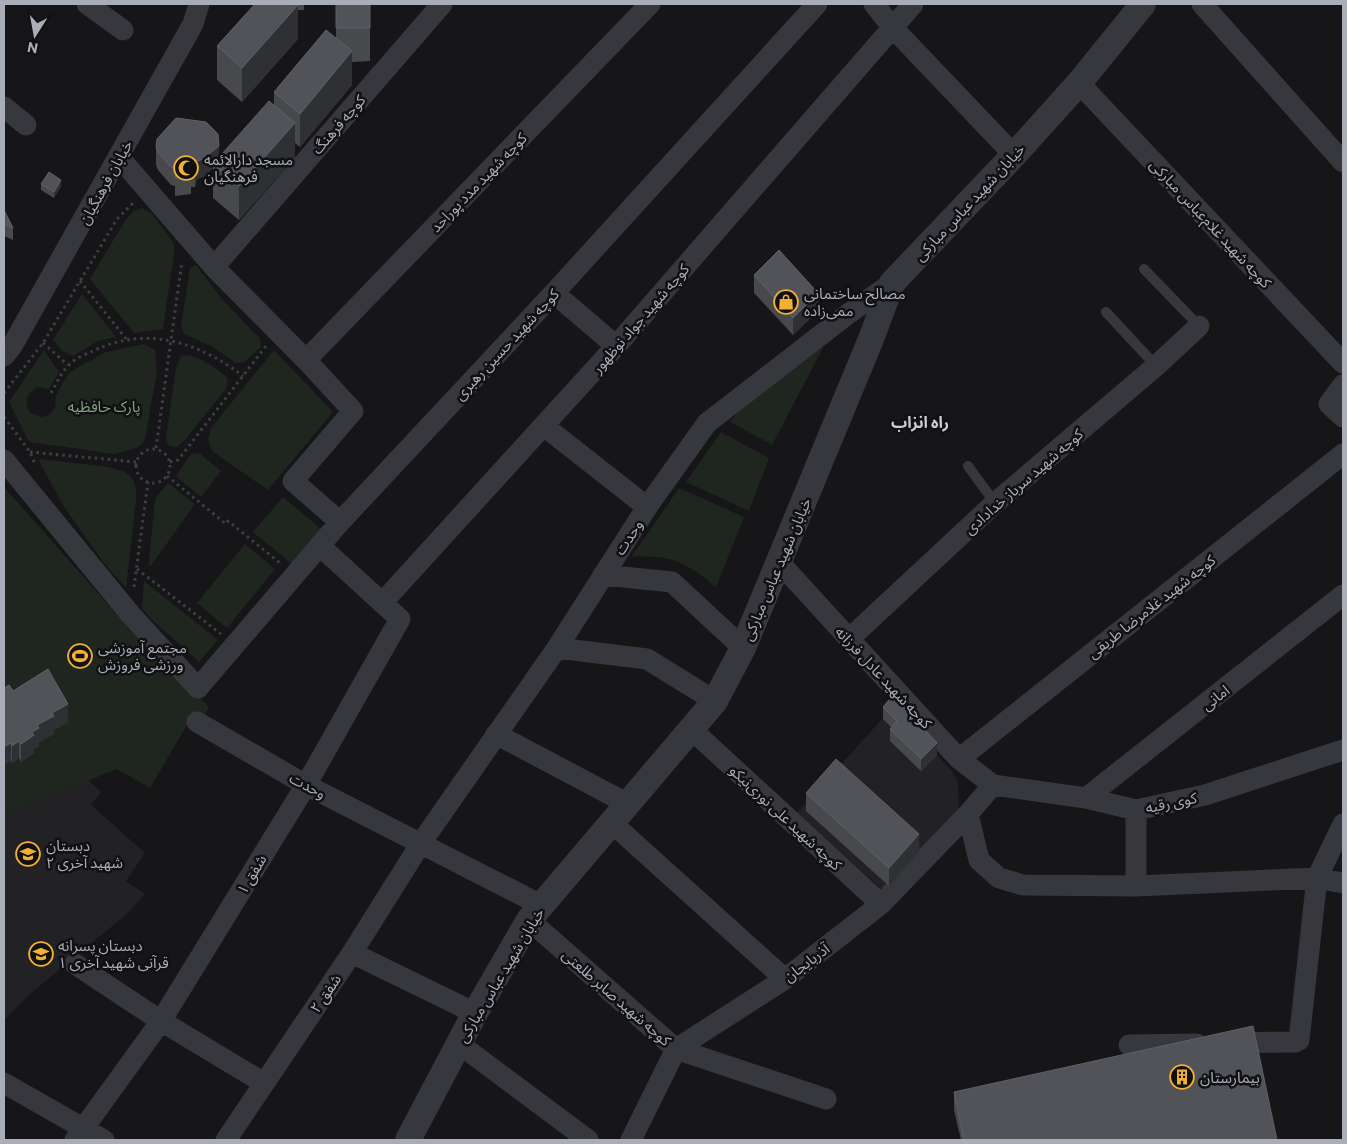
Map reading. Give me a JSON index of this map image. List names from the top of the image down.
{
  "streets": {
    "street": [
      "کوچه فرهنگ",
      "خیابان فرهنگیان",
      "کوچه شهید مدد پوراحد",
      "خیابان شهید عباس مبارکی",
      "کوچه شهید غلام‌عباس مبارکی",
      "کوچه شهید جواد نوظهور",
      "کوچه شهید حسین رهبری",
      "کوچه شهید سرباز خدادادی",
      "وحدت",
      "کوچه شهید غلامرضا طریقی",
      "کوچه شهید عادل فرزانه",
      "امانی",
      "کوی رقیه",
      "کوچه شهید علی نوری‌نیکو",
      "شفق ۱",
      "آذربایجان",
      "شفق ۲",
      "کوچه شهید صابر طلعتی"
    ]
  },
  "crossings": [
    ["خیابان شهید عباس مبارکی", "کوچه شهید غلام‌عباس مبارکی"],
    ["خیابان شهید عباس مبارکی", "وحدت"],
    ["خیابان شهید عباس مبارکی", "کوچه شهید عادل فرزانه"],
    ["خیابان شهید عباس مبارکی", "کوچه شهید علی نوری‌نیکو"],
    ["خیابان شهید عباس مبارکی", "کوچه شهید صابر طلعتی"],
    ["کوچه شهید جواد نوظهور", "شفق ۱"],
    ["کوچه شهید سرباز خدادادی", "کوچه شهید عادل فرزانه"],
    ["وحدت", "شفق ۱"],
    ["وحدت", "شفق ۲"],
    ["وحدت", "کوچه شهید صابر طلعتی"],
    ["کوچه شهید غلامرضا طریقی", "کوچه شهید عادل فرزانه"],
    ["کوچه شهید عادل فرزانه", "کوی رقیه"],
    ["کوچه شهید عادل فرزانه", "آذربایجان"],
    ["امانی", "کوی رقیه"],
    ["کوی رقیه", "آذربایجان"],
    ["کوچه شهید علی نوری‌نیکو", "آذربایجان"],
    ["آذربایجان", "کوچه شهید صابر طلعتی"]
  ],
  "districts": ["راه انزاب"],
  "parks": ["پارک حافظیه"],
  "places": {
    "mosque": ["مسجد دارالائمه فرهنگیان"],
    "shop": ["مصالح ساختمانی ممی‌زاده"],
    "sports": ["مجتمع آموزشی ورزشی فروزش"],
    "school or university": ["دبستان شهید آخری ۲", "دبستان پسرانه قرآنی شهید آخری ۱"],
    "building": ["بیمارستان"]
  },
  "north": "bottom"
}
